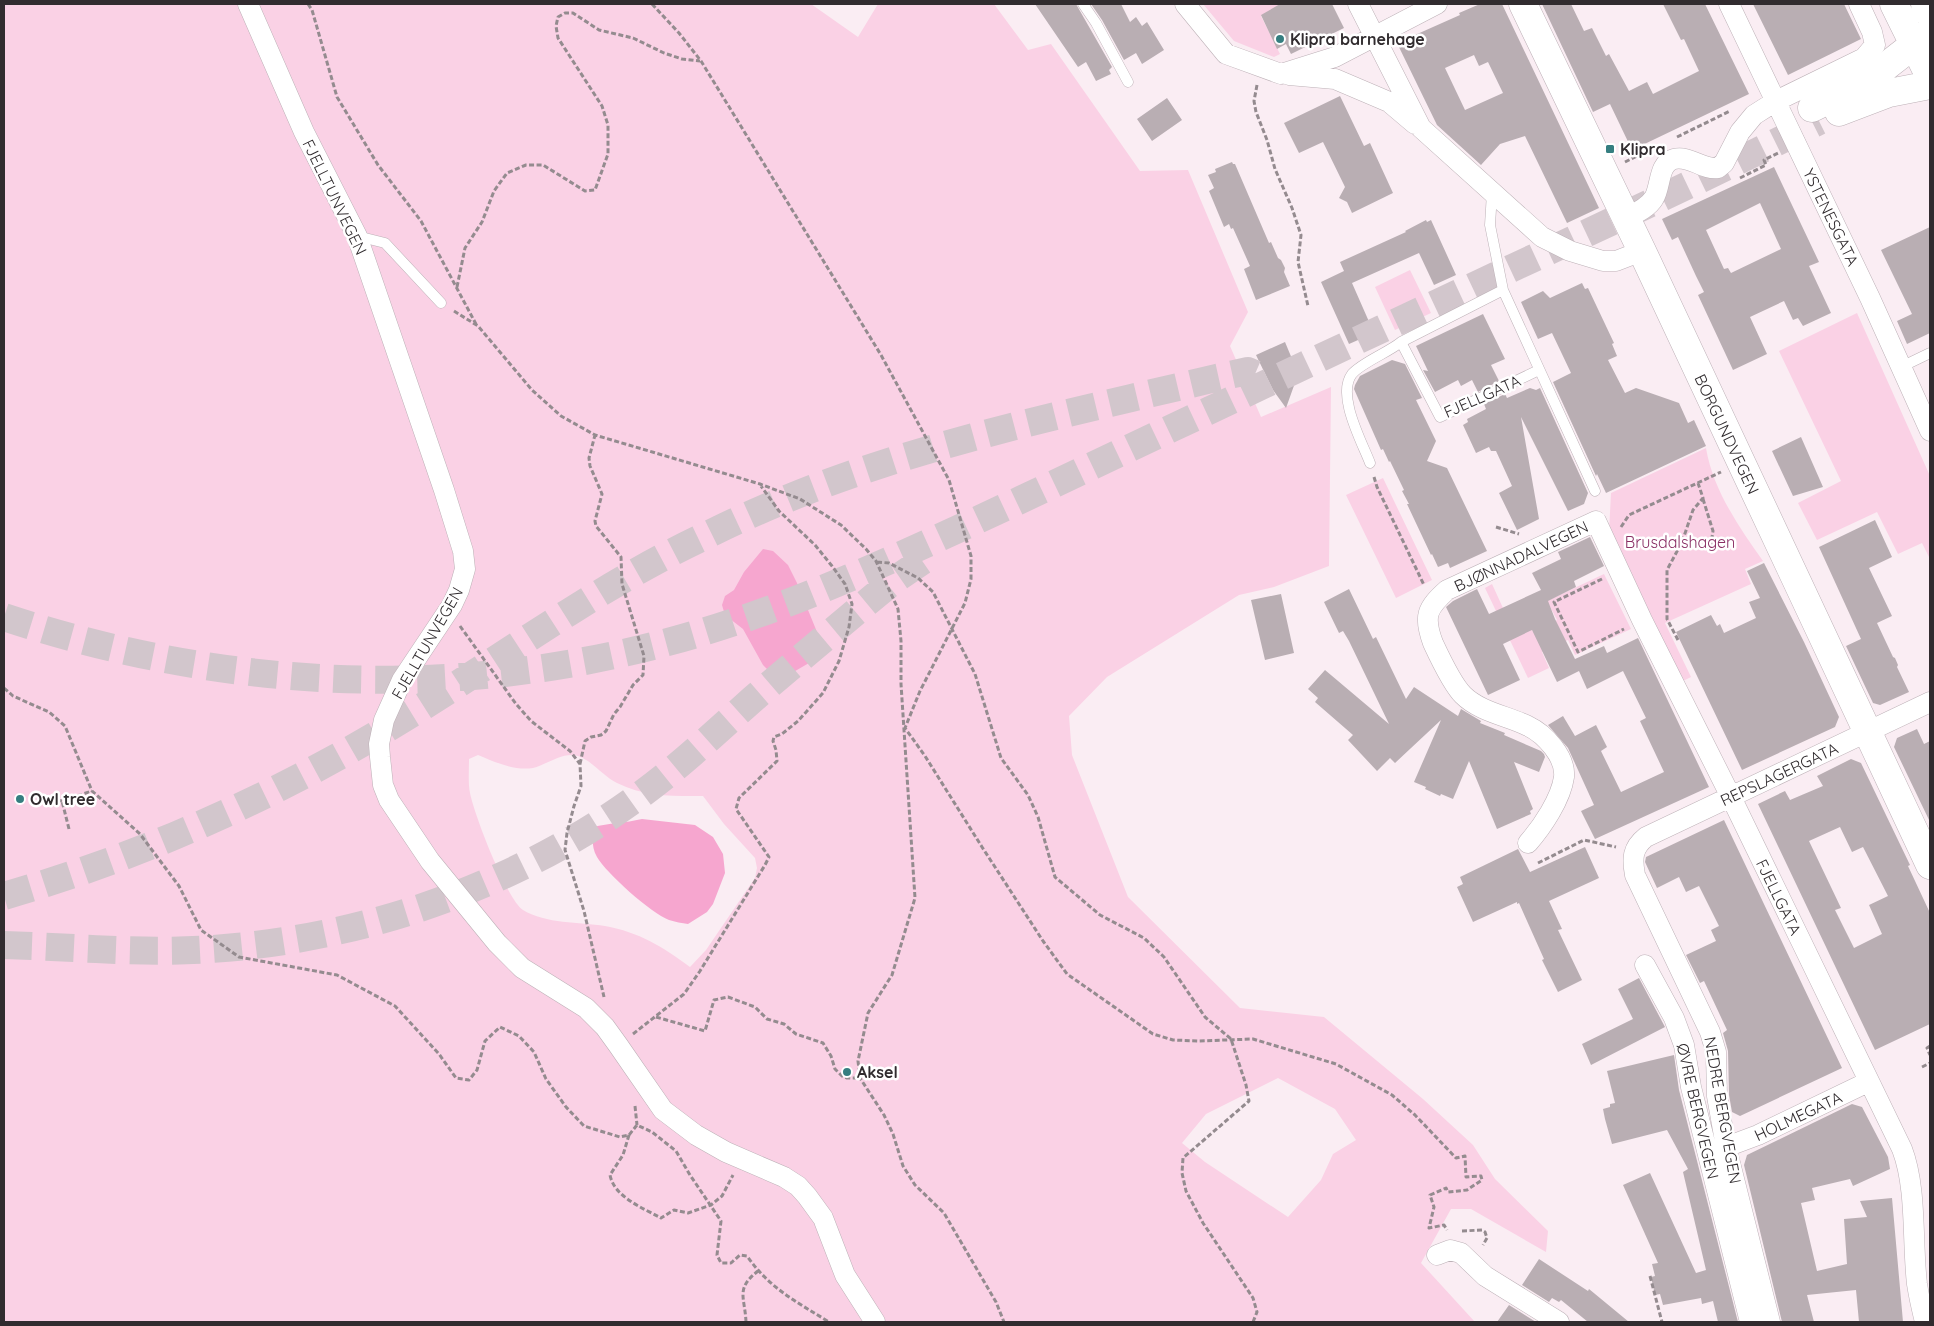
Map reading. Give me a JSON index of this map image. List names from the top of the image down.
{
  "streets": {
    "main road": ["BORGUNDVEGEN"],
    "street": [
      "FJELLTUNVEGEN",
      "YSTENESGATA",
      "FJELLGATA",
      "BJØNNADALVEGEN",
      "REPSLAGERGATA",
      "NEDRE BERGVEGEN",
      "ØVRE BERGVEGEN",
      "HOLMEGATA"
    ]
  },
  "crossings": [
    ["FJELLGATA", "BJØNNADALVEGEN"],
    ["FJELLGATA", "REPSLAGERGATA"],
    ["FJELLGATA", "HOLMEGATA"],
    ["BORGUNDVEGEN", "REPSLAGERGATA"],
    ["REPSLAGERGATA", "NEDRE BERGVEGEN"],
    ["NEDRE BERGVEGEN", "HOLMEGATA"]
  ],
  "parks": ["Brusdalshagen"],
  "places": {
    "other": ["Klipra barnehage", "Owl tree", "Aksel"],
    "transit": ["Klipra"]
  }
}
